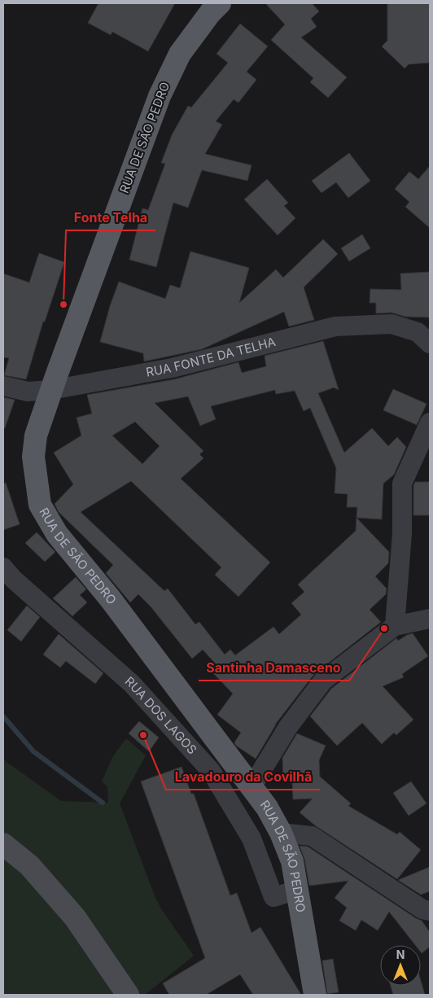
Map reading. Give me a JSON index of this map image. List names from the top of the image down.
{
  "streets": {
    "main road": ["RUA DE SÃO PEDRO"],
    "street": ["RUA FONTE DA TELHA", "RUA DOS LAGOS"]
  },
  "crossings": [
    ["RUA DE SÃO PEDRO", "RUA FONTE DA TELHA"],
    ["RUA DE SÃO PEDRO", "RUA DOS LAGOS"]
  ],
  "places": ["Fonte Telha", "Santinha Damasceno", "Lavadouro da Covilhã"],
  "north": "top"
}
